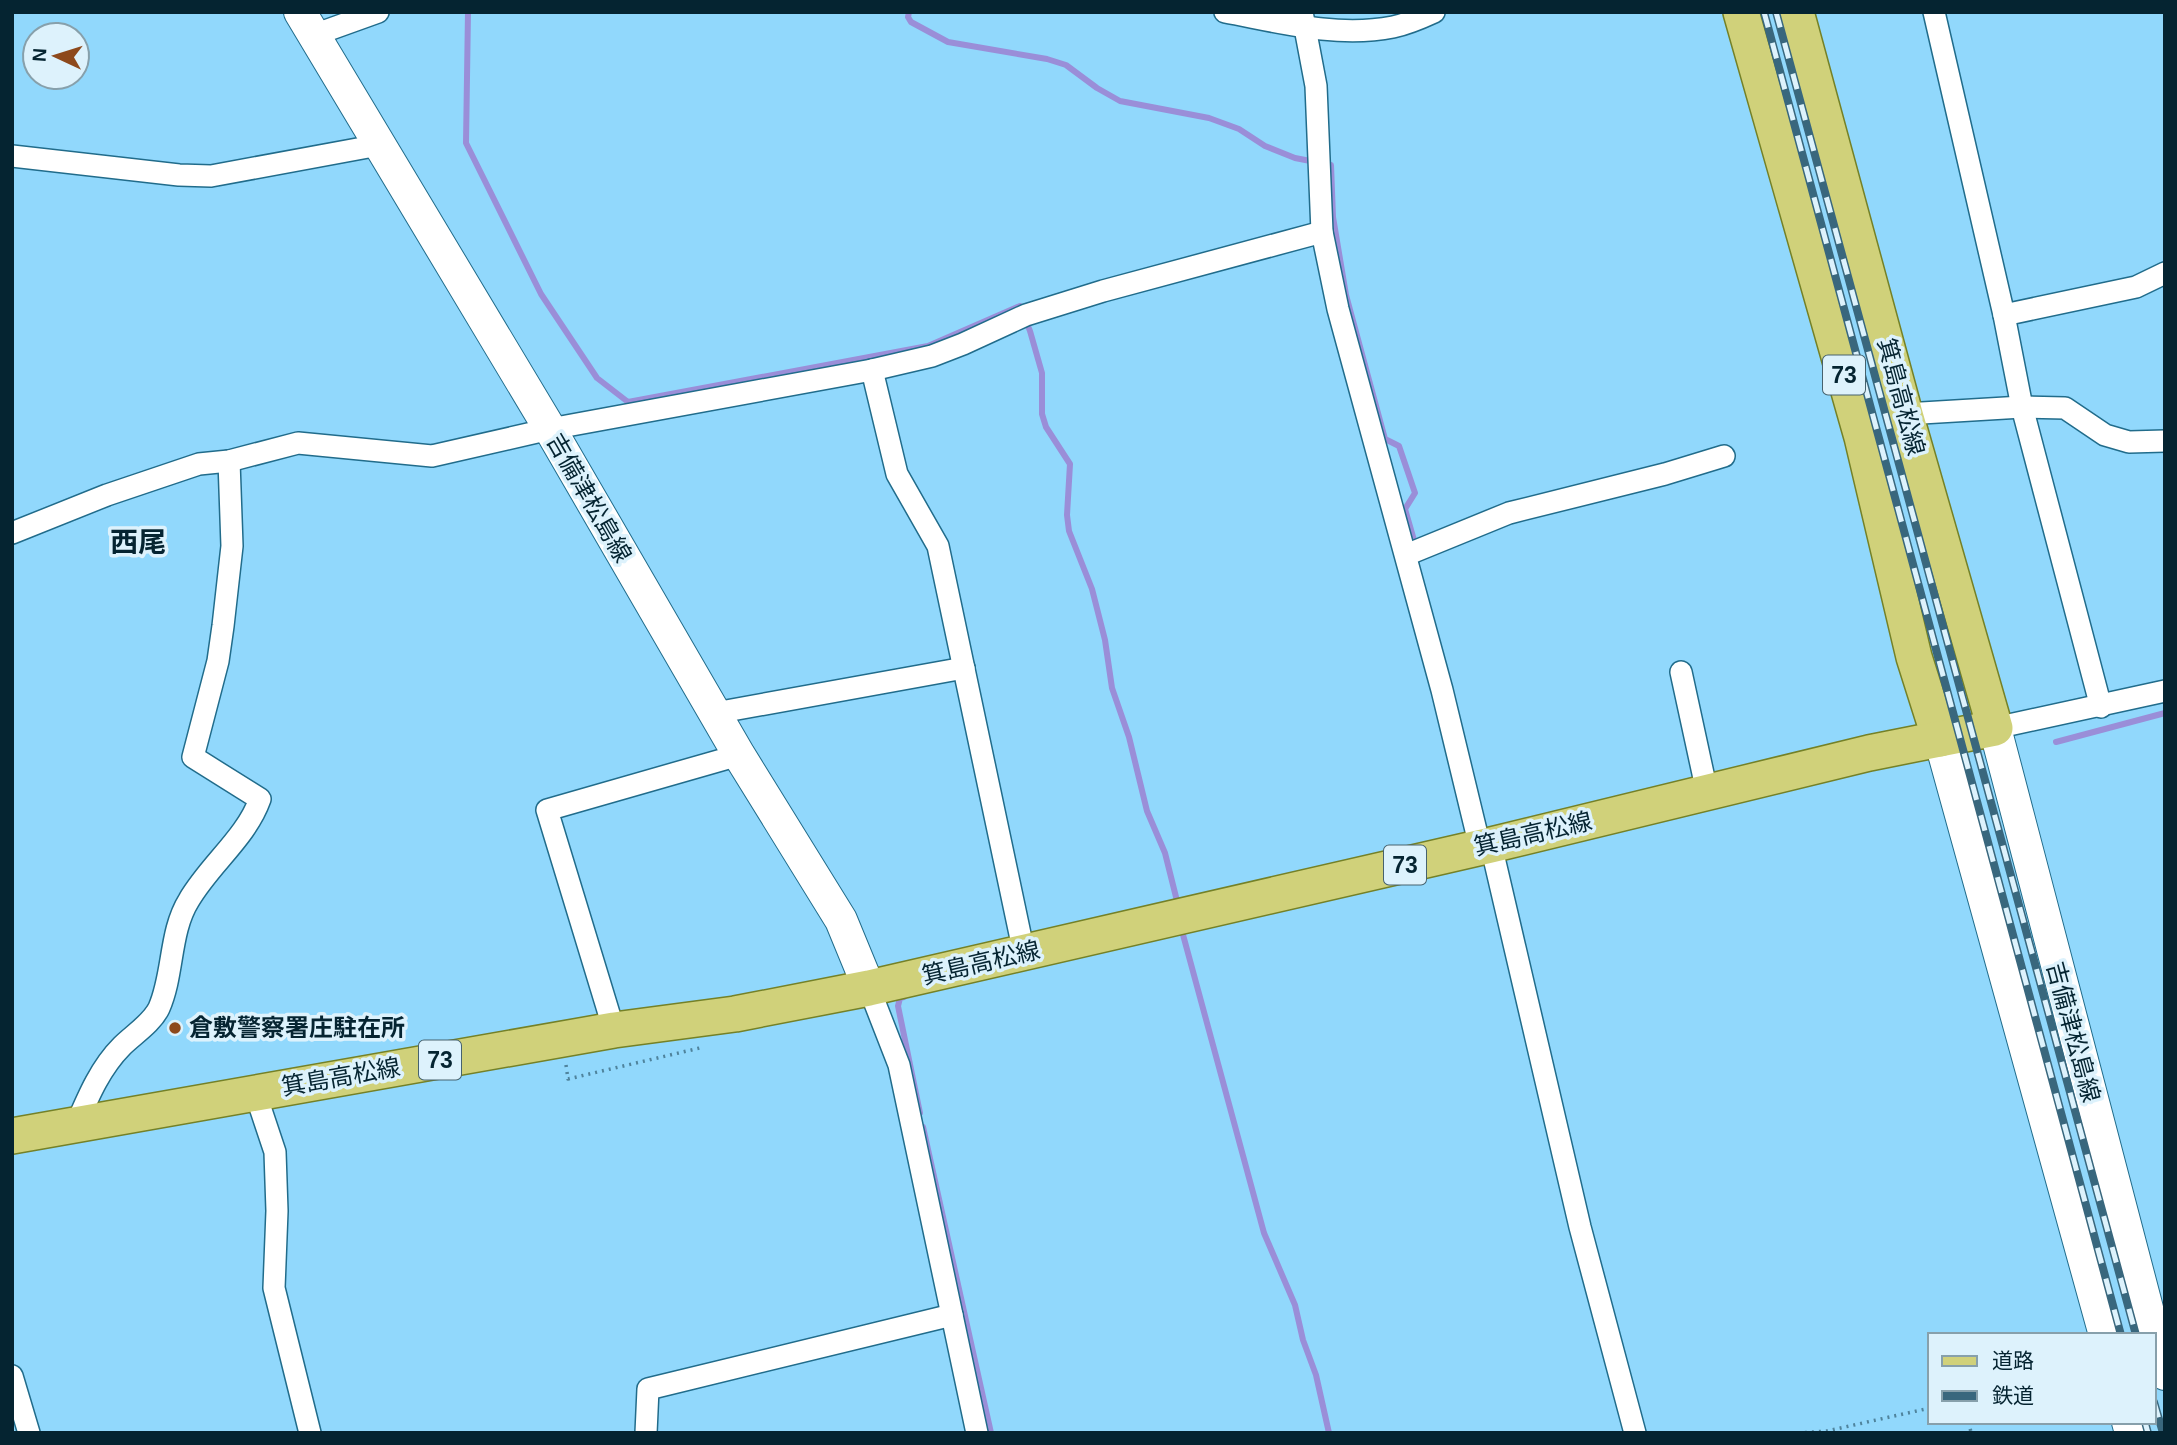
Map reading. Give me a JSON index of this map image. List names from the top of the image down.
{
  "streets": {
    "main road": ["73", "箕島高松線", "吉備津松島線"]
  },
  "crossings": [
    ["箕島高松線", "吉備津松島線"]
  ],
  "districts": ["西尾"],
  "places": ["倉敷警察署庄駐在所"],
  "legend": ["道路", "鉄道"],
  "north": "left"
}
